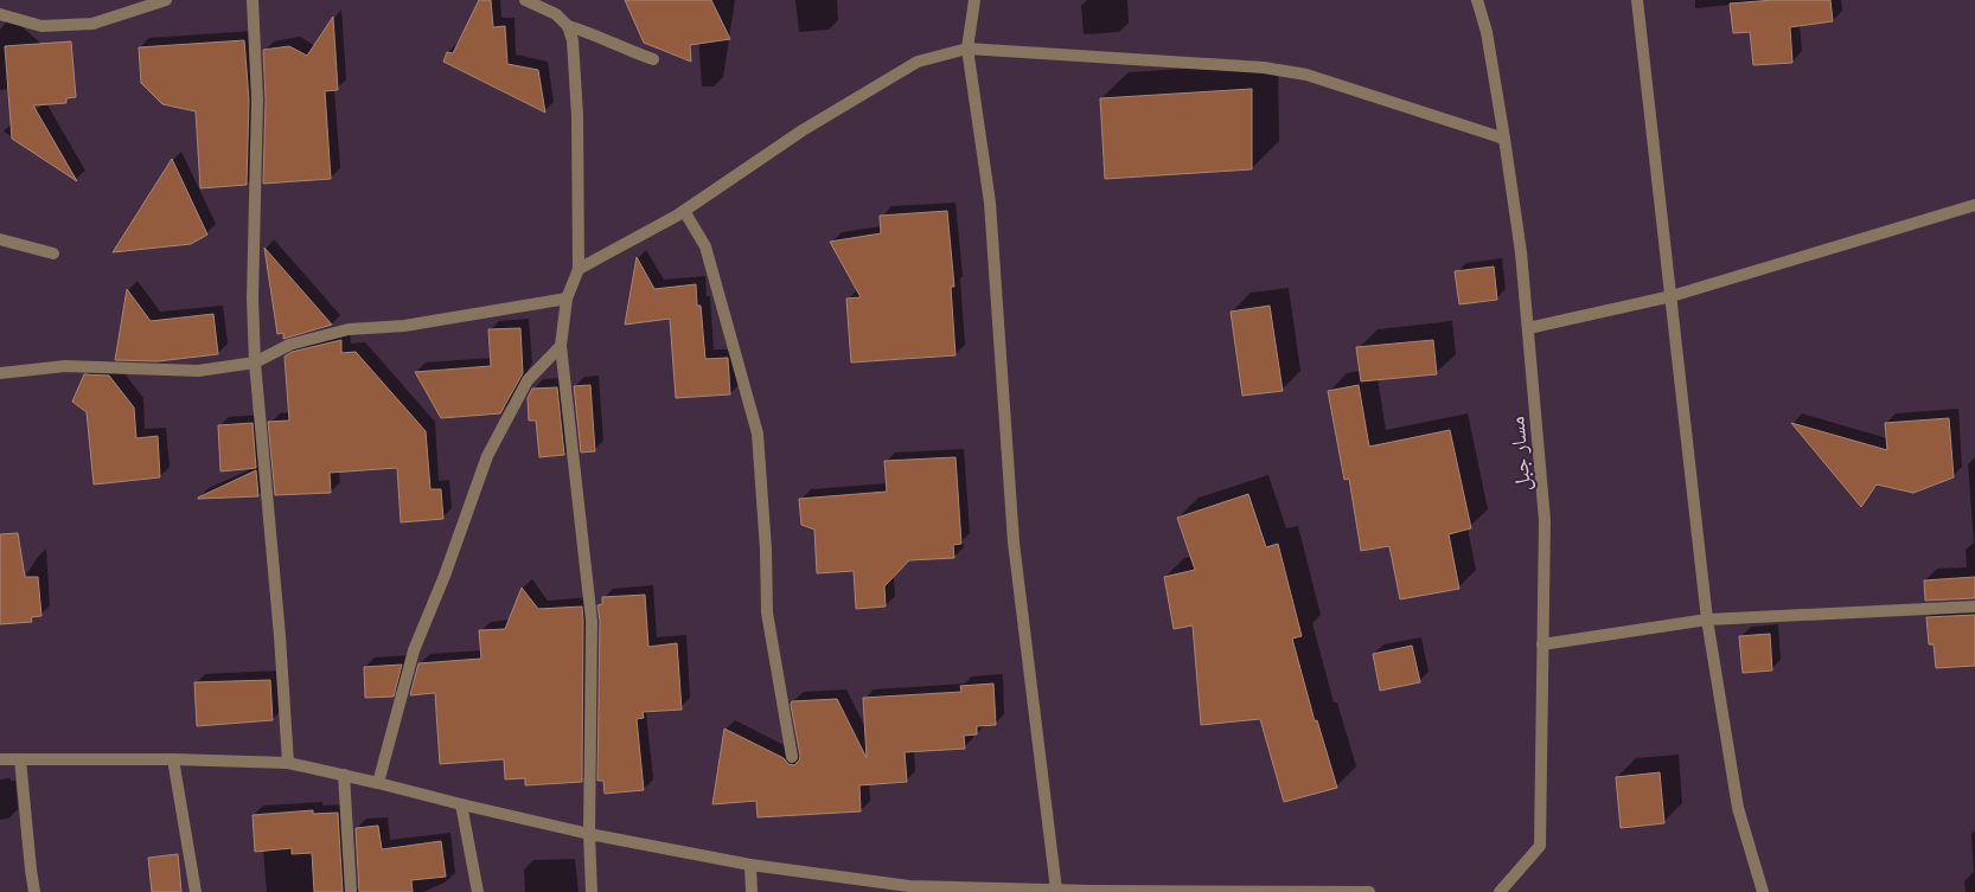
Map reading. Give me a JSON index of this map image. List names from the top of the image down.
{
  "streets": {
    "street": ["مسار جبل"]
  }
}
